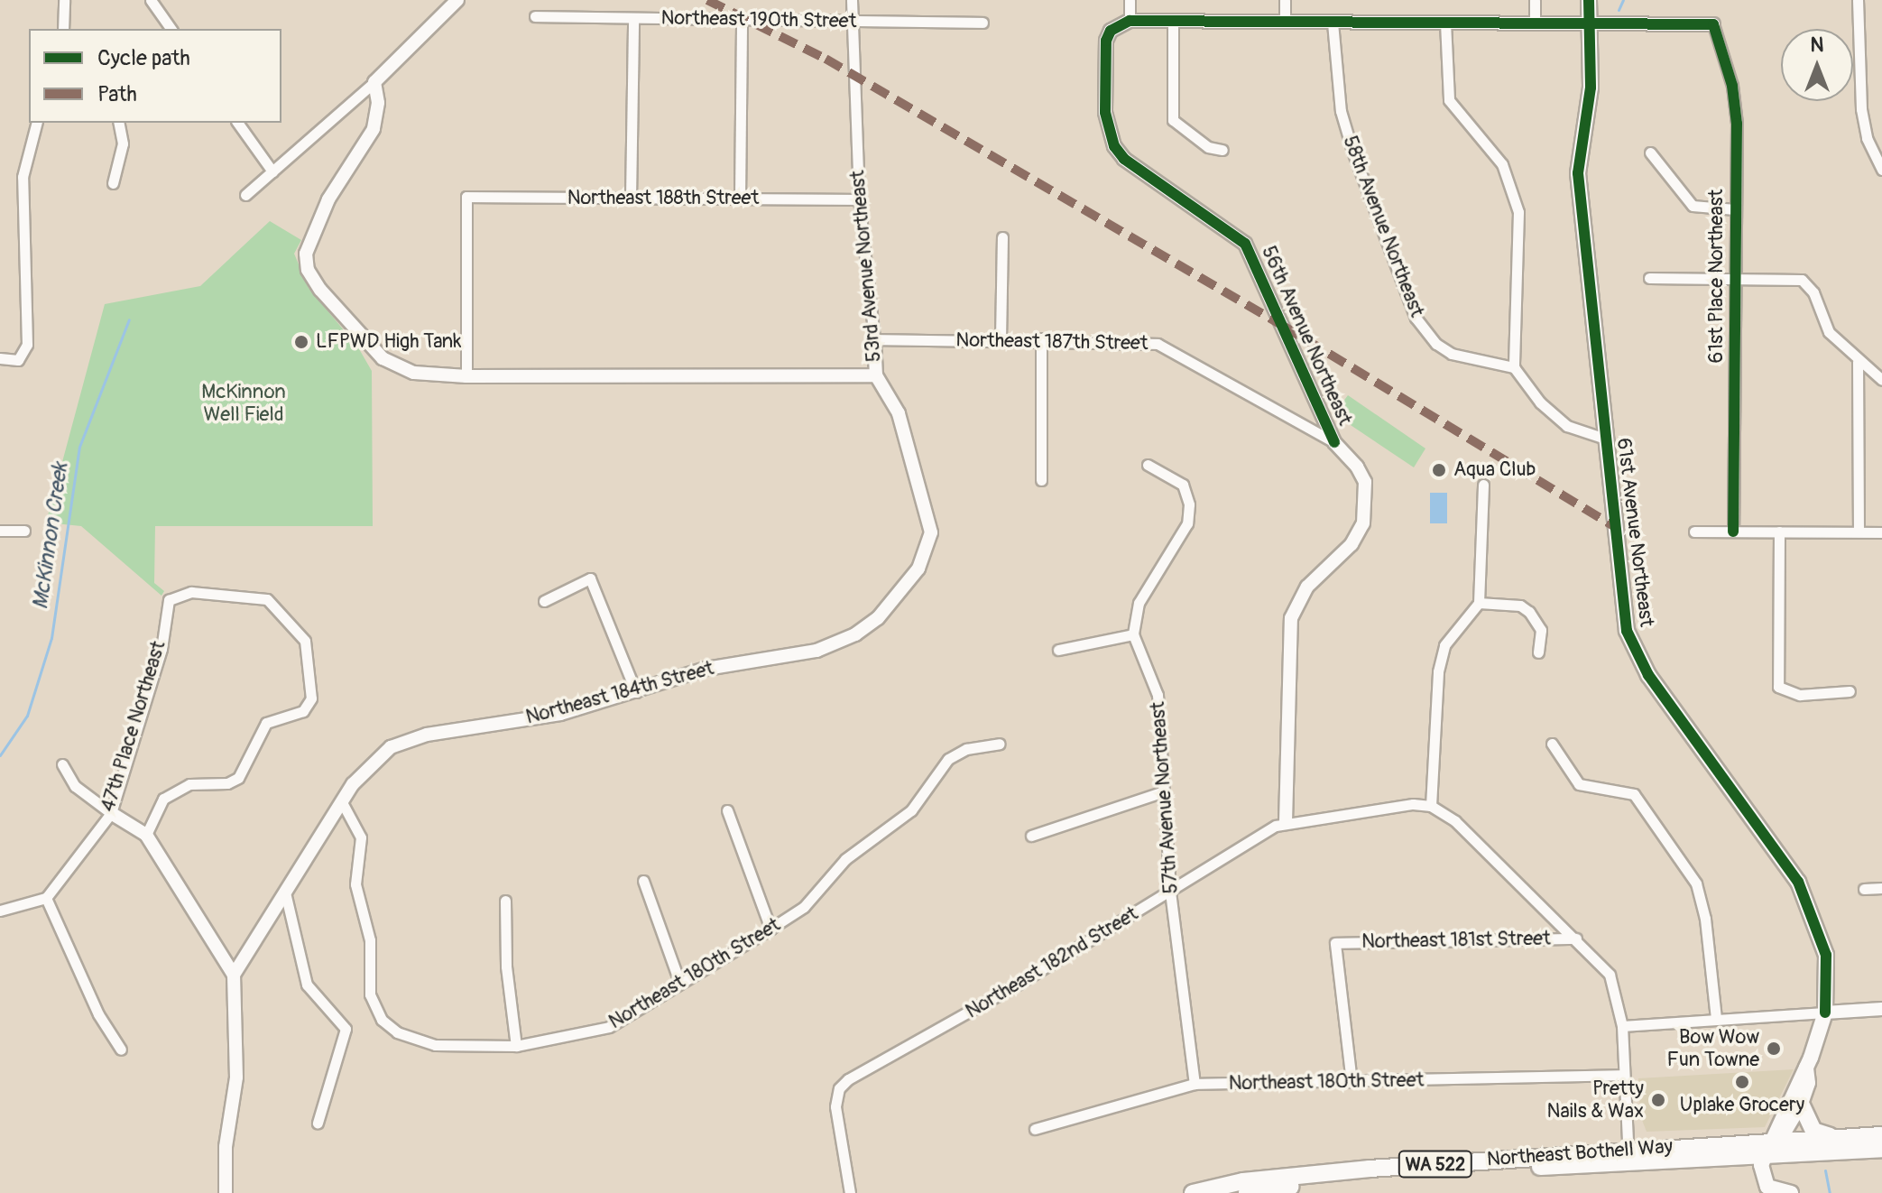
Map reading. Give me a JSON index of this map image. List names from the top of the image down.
{
  "streets": {
    "main road": ["61st Avenue Northeast", "Northeast Bothell Way", "WA 522"],
    "street": [
      "Northeast 190th Street",
      "Northeast 188th Street",
      "58th Avenue Northeast",
      "53rd Avenue Northeast",
      "61st Place Northeast",
      "56th Avenue Northeast",
      "Northeast 187th Street",
      "Northeast 184th Street",
      "47th Place Northeast",
      "57th Avenue Northeast",
      "Northeast 181st Street",
      "Northeast 182nd Street",
      "Northeast 180th Street"
    ]
  },
  "crossings": [
    ["Northeast 190th Street", "53rd Avenue Northeast"],
    ["Northeast 188th Street", "53rd Avenue Northeast"],
    ["53rd Avenue Northeast", "Northeast 187th Street"],
    ["53rd Avenue Northeast", "Northeast 184th Street"],
    ["56th Avenue Northeast", "Northeast 187th Street"],
    ["61st Avenue Northeast", "Northeast Bothell Way"],
    ["Northeast 184th Street", "Northeast 180th Street"],
    ["57th Avenue Northeast", "Northeast 182nd Street"],
    ["57th Avenue Northeast", "Northeast 180th Street"],
    ["Northeast 181st Street", "Northeast 180th Street"]
  ],
  "water": ["McKinnon Creek"],
  "parks": ["McKinnon Well Field"],
  "places": [
    "LFPWD High Tank",
    "Aqua Club",
    "Bow Wow Fun Towne",
    "Uplake Grocery",
    "Pretty Nails & Wax"
  ],
  "legend": ["Cycle path", "Path"],
  "north": "top"
}
